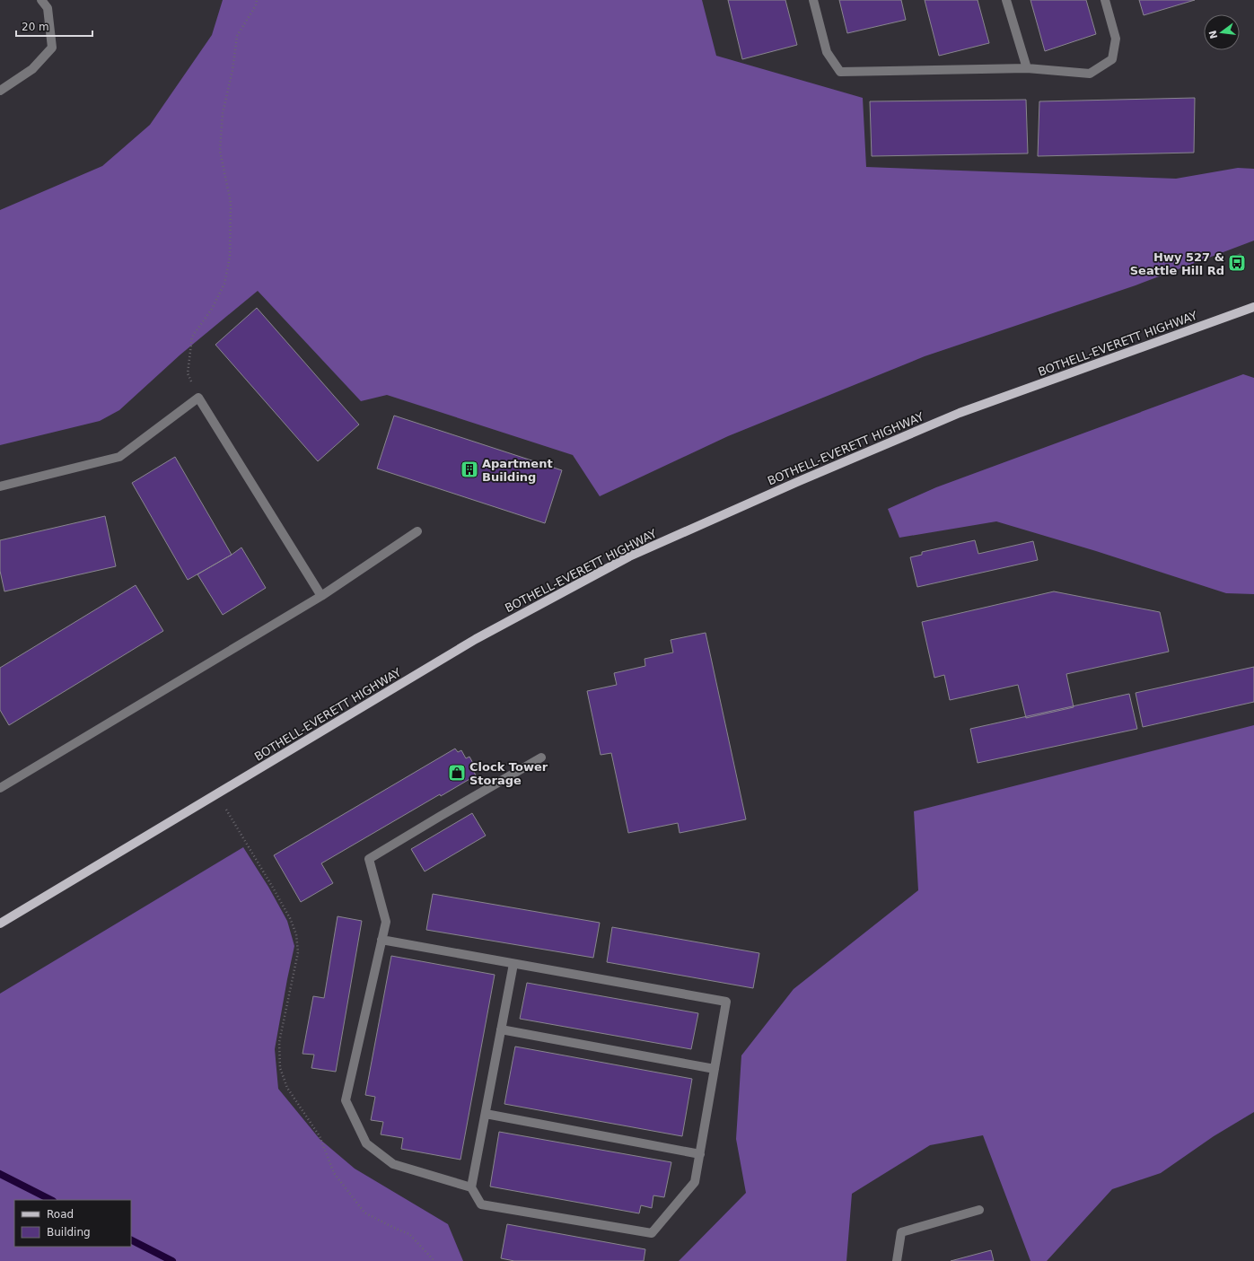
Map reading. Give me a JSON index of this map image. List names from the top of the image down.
{
  "streets": {
    "main road": ["BOTHELL-EVERETT HIGHWAY"]
  },
  "places": {
    "bus stop": ["Hwy 527 & Seattle Hill Rd"],
    "building": ["Apartment Building"],
    "shop": ["Clock Tower Storage"]
  },
  "legend": ["Road", "Building"],
  "scale_bar": "20 m",
  "north": "left"
}
